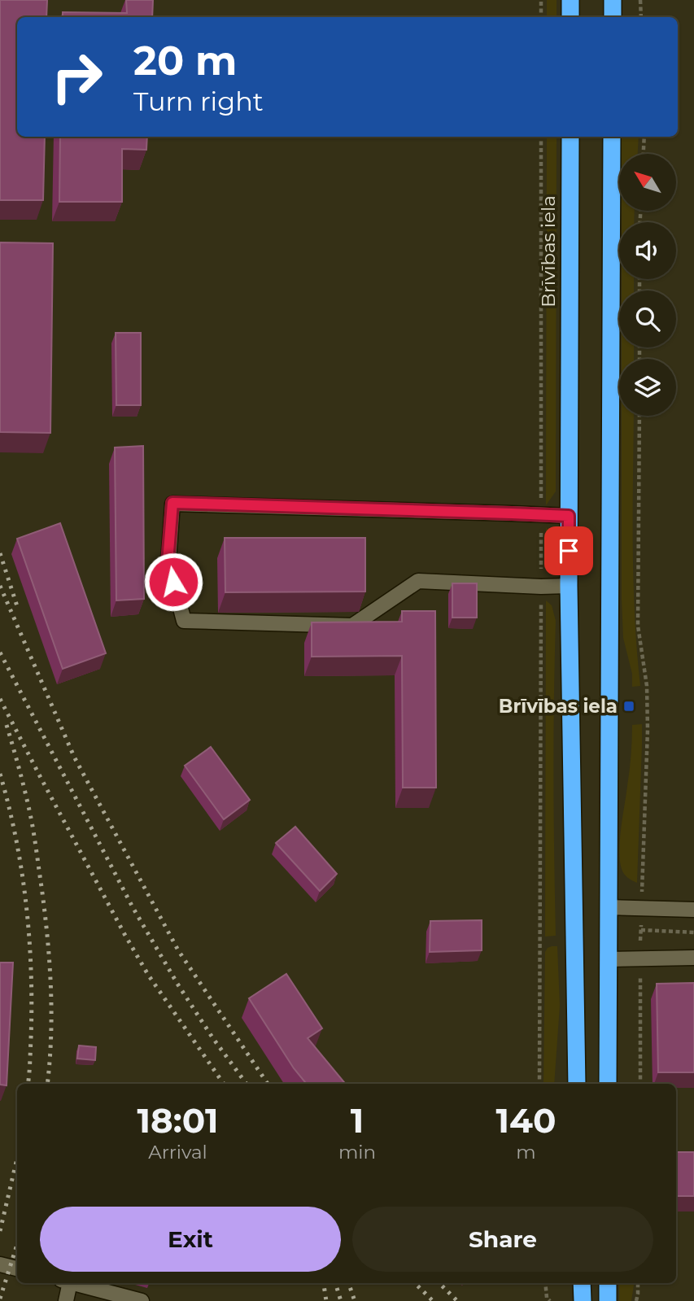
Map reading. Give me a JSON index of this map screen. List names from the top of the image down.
{
  "streets": {
    "highway": ["Brīvības iela"]
  },
  "places": {
    "transit": ["Brīvības iela"]
  },
  "north": "top left",
  "page": {
    "turn": ["20 m", "Turn right"],
    "eta": [
      "18:01",
      "Arrival",
      "1",
      "min",
      "140",
      "m"
    ],
    "buttons": ["Exit", "Share"]
  }
}
